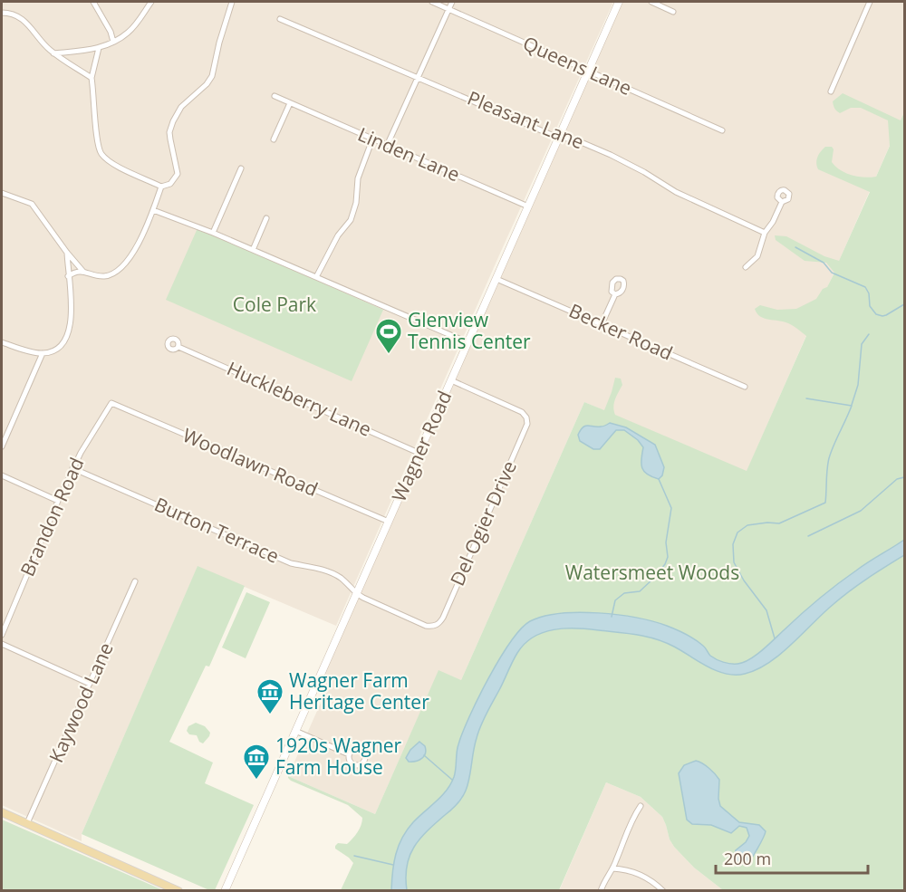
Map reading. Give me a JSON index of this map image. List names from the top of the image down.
{
  "streets": {
    "street": [
      "Queens Lane",
      "Pleasant Lane",
      "Linden Lane",
      "Becker Road",
      "Huckleberry Lane",
      "Wagner Road",
      "Woodlawn Road",
      "Brandon Road",
      "Del Ogier Drive",
      "Burton Terrace",
      "Kaywood Lane"
    ]
  },
  "crossings": [
    ["Queens Lane", "Wagner Road"],
    ["Pleasant Lane", "Wagner Road"],
    ["Linden Lane", "Wagner Road"],
    ["Becker Road", "Wagner Road"],
    ["Huckleberry Lane", "Wagner Road"],
    ["Wagner Road", "Woodlawn Road"],
    ["Wagner Road", "Del Ogier Drive"],
    ["Wagner Road", "Burton Terrace"],
    ["Woodlawn Road", "Brandon Road"],
    ["Brandon Road", "Burton Terrace"],
    ["Del Ogier Drive", "Burton Terrace"]
  ],
  "parks": ["Cole Park", "Watersmeet Woods"],
  "places": {
    "sports": ["Glenview Tennis Center"],
    "museum": ["Wagner Farm Heritage Center", "1920s Wagner Farm House"]
  },
  "scale_bar": "200 m"
}
